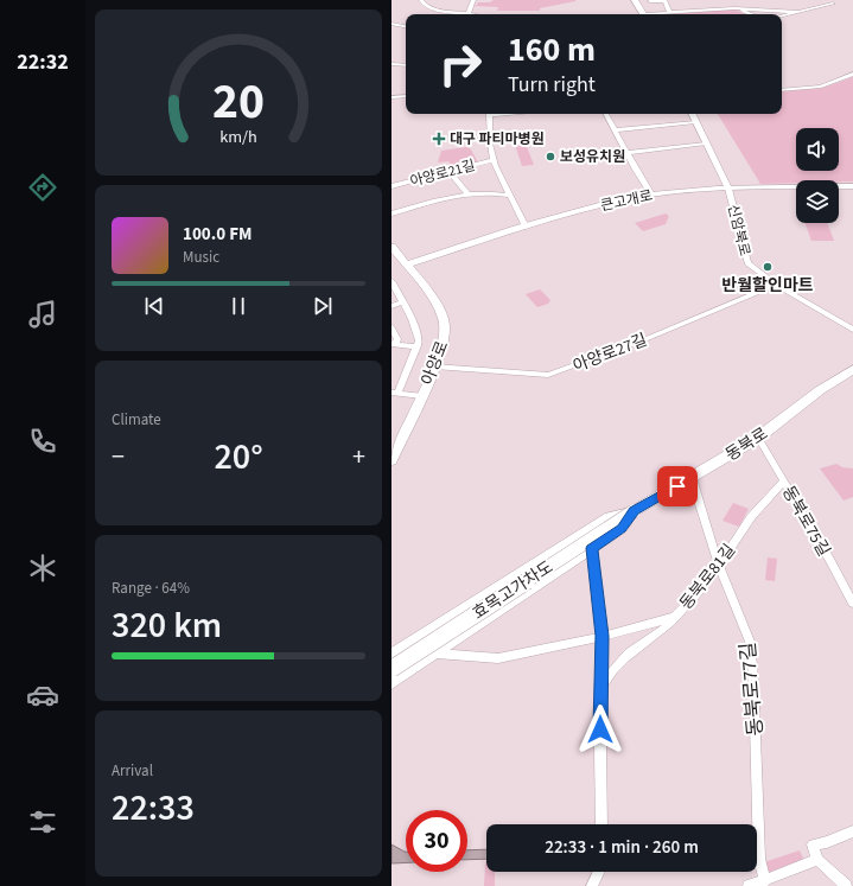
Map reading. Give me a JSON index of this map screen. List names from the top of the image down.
{
  "streets": {
    "main road": [
      "큰고개로",
      "아양로",
      "동북로",
      "효목고가차도"
    ],
    "street": [
      "아양로21길",
      "신암북로",
      "아양로27길",
      "동북로75길",
      "동북로81길",
      "동북로77길"
    ]
  },
  "crossings": [
    ["큰고개로", "신암북로"],
    ["큰고개로", "아양로"],
    ["신암북로", "아양로27길"],
    ["아양로27길", "아양로"],
    ["동북로", "동북로75길"],
    ["동북로", "효목고가차도"],
    ["동북로", "동북로77길"],
    ["동북로75길", "동북로81길"],
    ["동북로81길", "동북로77길"]
  ],
  "places": {
    "health": ["대구 파티마병원"],
    "other": ["보성유치원", "반월할인마트"]
  },
  "page": {
    "tabs": "22:32",
    "turn": ["160 m", "Turn right"],
    "song": ["100.0 FM", "Music"],
    "tile": [
      "Climate",
      ["Range · 64%", "320 km"],
      ["Arrival", "22:33"]
    ],
    "heat": ["−", "20°", "+"],
    "limit": "30",
    "trip": "22:33 · 1 min · 260 m",
    "gauge": ["20", "km/h"]
  }
}
